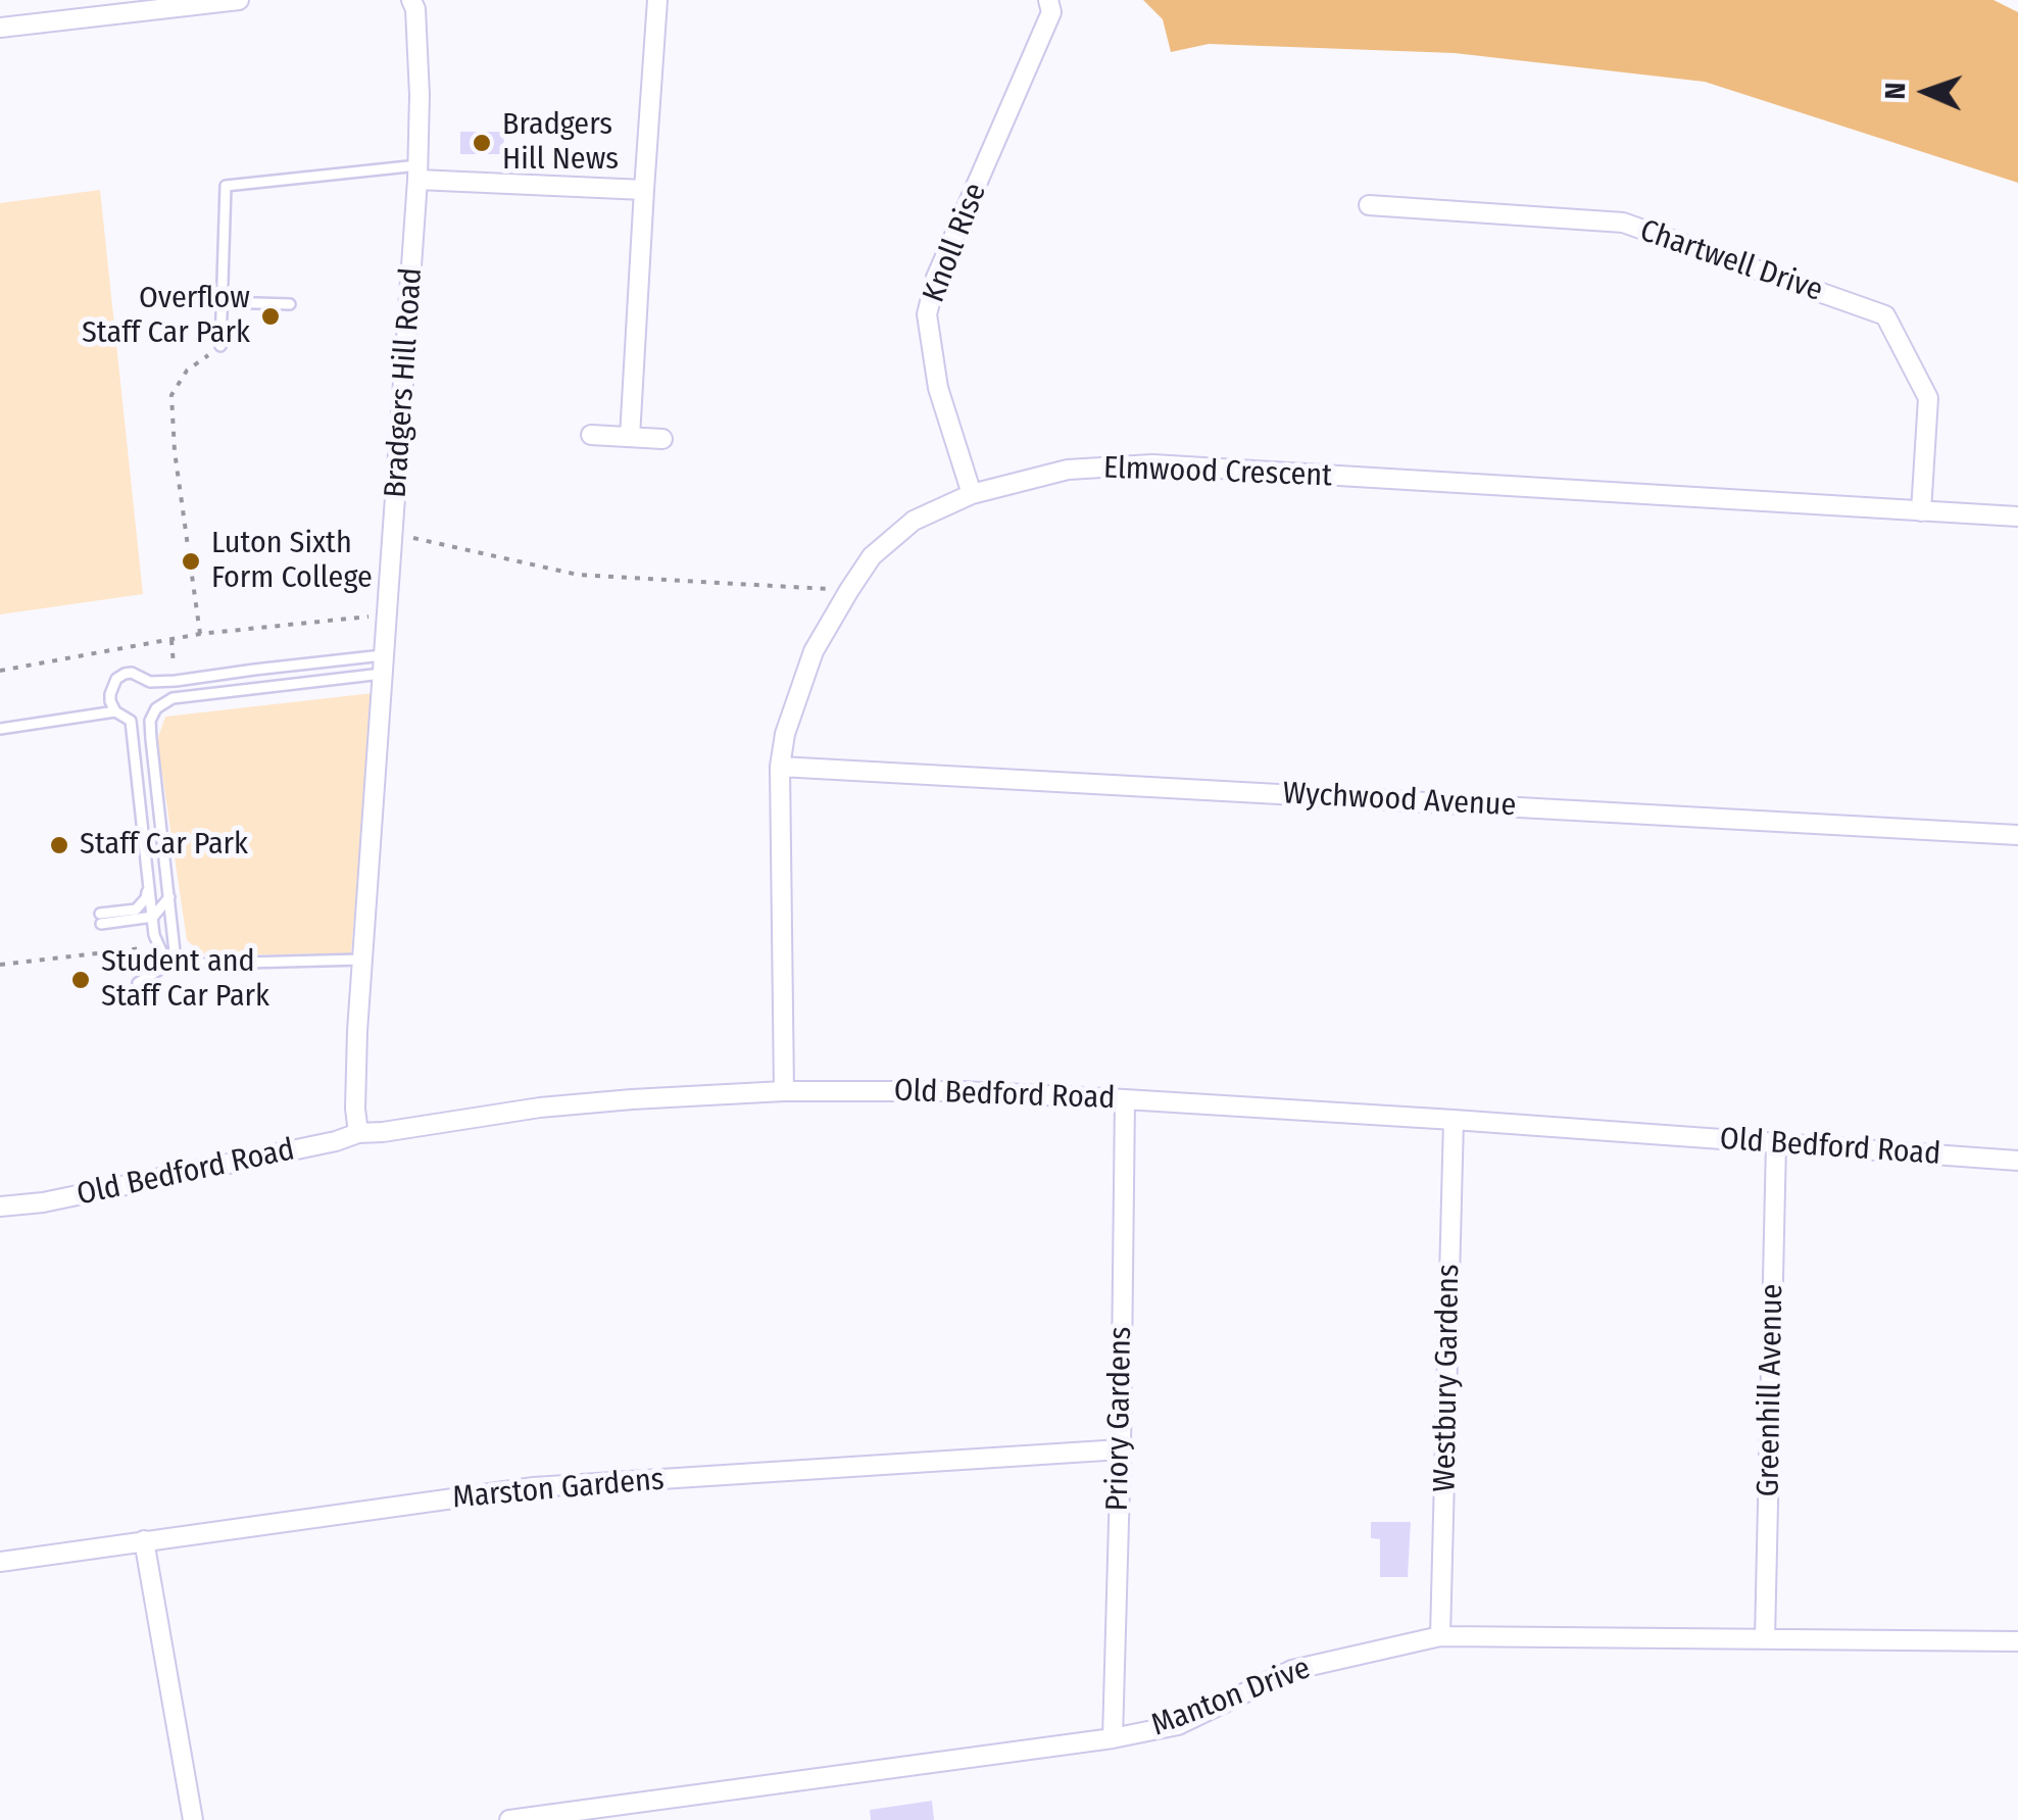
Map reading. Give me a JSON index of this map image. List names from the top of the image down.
{
  "streets": {
    "street": [
      "Knoll Rise",
      "Chartwell Drive",
      "Bradgers Hill Road",
      "Elmwood Crescent",
      "Wychwood Avenue",
      "Old Bedford Road",
      "Westbury Gardens",
      "Greenhill Avenue",
      "Priory Gardens",
      "Marston Gardens",
      "Manton Drive"
    ]
  },
  "crossings": [
    ["Knoll Rise", "Elmwood Crescent"],
    ["Chartwell Drive", "Elmwood Crescent"],
    ["Bradgers Hill Road", "Old Bedford Road"],
    ["Elmwood Crescent", "Wychwood Avenue"],
    ["Elmwood Crescent", "Old Bedford Road"],
    ["Old Bedford Road", "Westbury Gardens"],
    ["Old Bedford Road", "Greenhill Avenue"],
    ["Old Bedford Road", "Priory Gardens"],
    ["Westbury Gardens", "Manton Drive"],
    ["Greenhill Avenue", "Manton Drive"],
    ["Priory Gardens", "Marston Gardens"],
    ["Priory Gardens", "Manton Drive"]
  ],
  "places": [
    "Bradgers Hill News",
    "Overflow Staff Car Park",
    "Luton Sixth Form College",
    "Staff Car Park",
    "Student and Staff Car Park"
  ],
  "north": "left"
}
